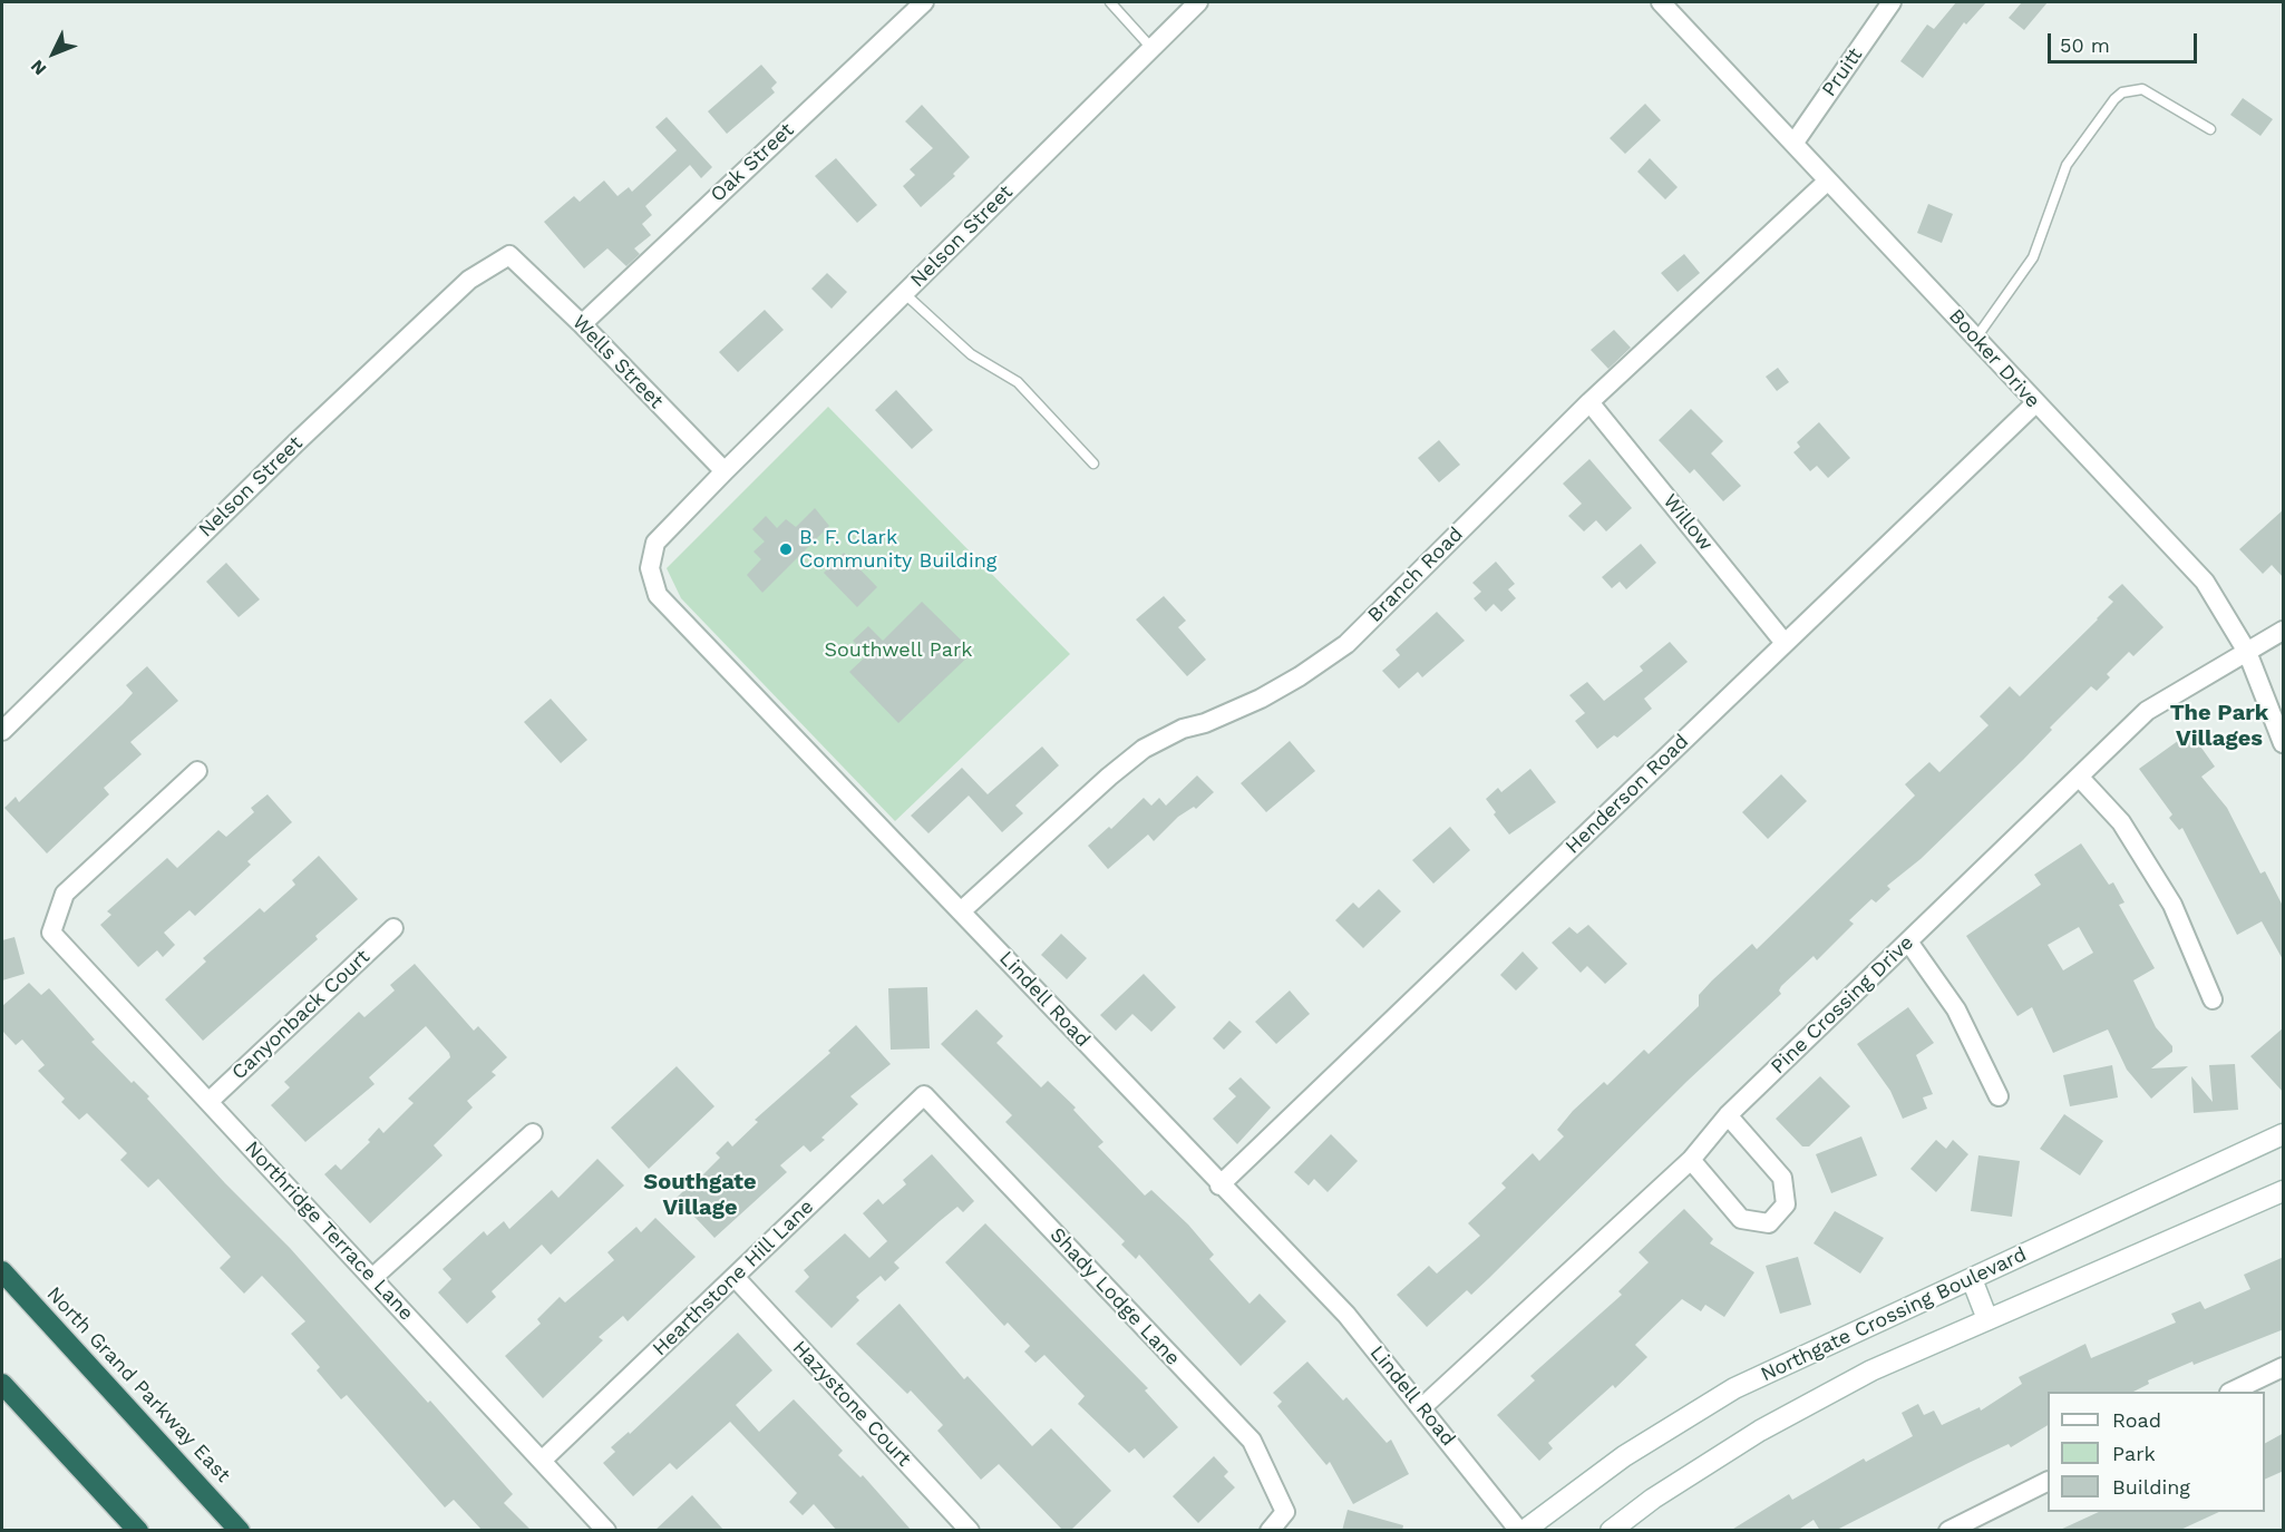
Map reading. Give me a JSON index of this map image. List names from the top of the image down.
{
  "streets": {
    "highway": ["North Grand Parkway East"],
    "main road": ["Northgate Crossing Boulevard"],
    "street": [
      "Pruitt",
      "Oak Street",
      "Nelson Street",
      "Booker Drive",
      "Wells Street",
      "Willow",
      "Branch Road",
      "Henderson Road",
      "Lindell Road",
      "Pine Crossing Drive",
      "Canyonback Court",
      "Northridge Terrace Lane",
      "Hearthstone Hill Lane",
      "Shady Lodge Lane",
      "Hazystone Court"
    ]
  },
  "crossings": [
    ["Pruitt", "Booker Drive"],
    ["Oak Street", "Wells Street"],
    ["Nelson Street", "Wells Street"],
    ["Nelson Street", "Lindell Road"],
    ["Booker Drive", "Branch Road"],
    ["Booker Drive", "Henderson Road"],
    ["Booker Drive", "Pine Crossing Drive"],
    ["Wells Street", "Lindell Road"],
    ["Willow", "Branch Road"],
    ["Willow", "Henderson Road"],
    ["Branch Road", "Lindell Road"],
    ["Henderson Road", "Lindell Road"],
    ["Lindell Road", "Pine Crossing Drive"],
    ["Lindell Road", "Northgate Crossing Boulevard"],
    ["Canyonback Court", "Northridge Terrace Lane"],
    ["Northridge Terrace Lane", "Hearthstone Hill Lane"],
    ["Hearthstone Hill Lane", "Shady Lodge Lane"],
    ["Hearthstone Hill Lane", "Hazystone Court"]
  ],
  "districts": ["The Park Villages", "Southgate Village"],
  "parks": ["Southwell Park"],
  "places": ["B. F. Clark Community Building"],
  "legend": ["Road", "Park", "Building"],
  "scale_bar": "50 m",
  "north": "bottom left"
}
